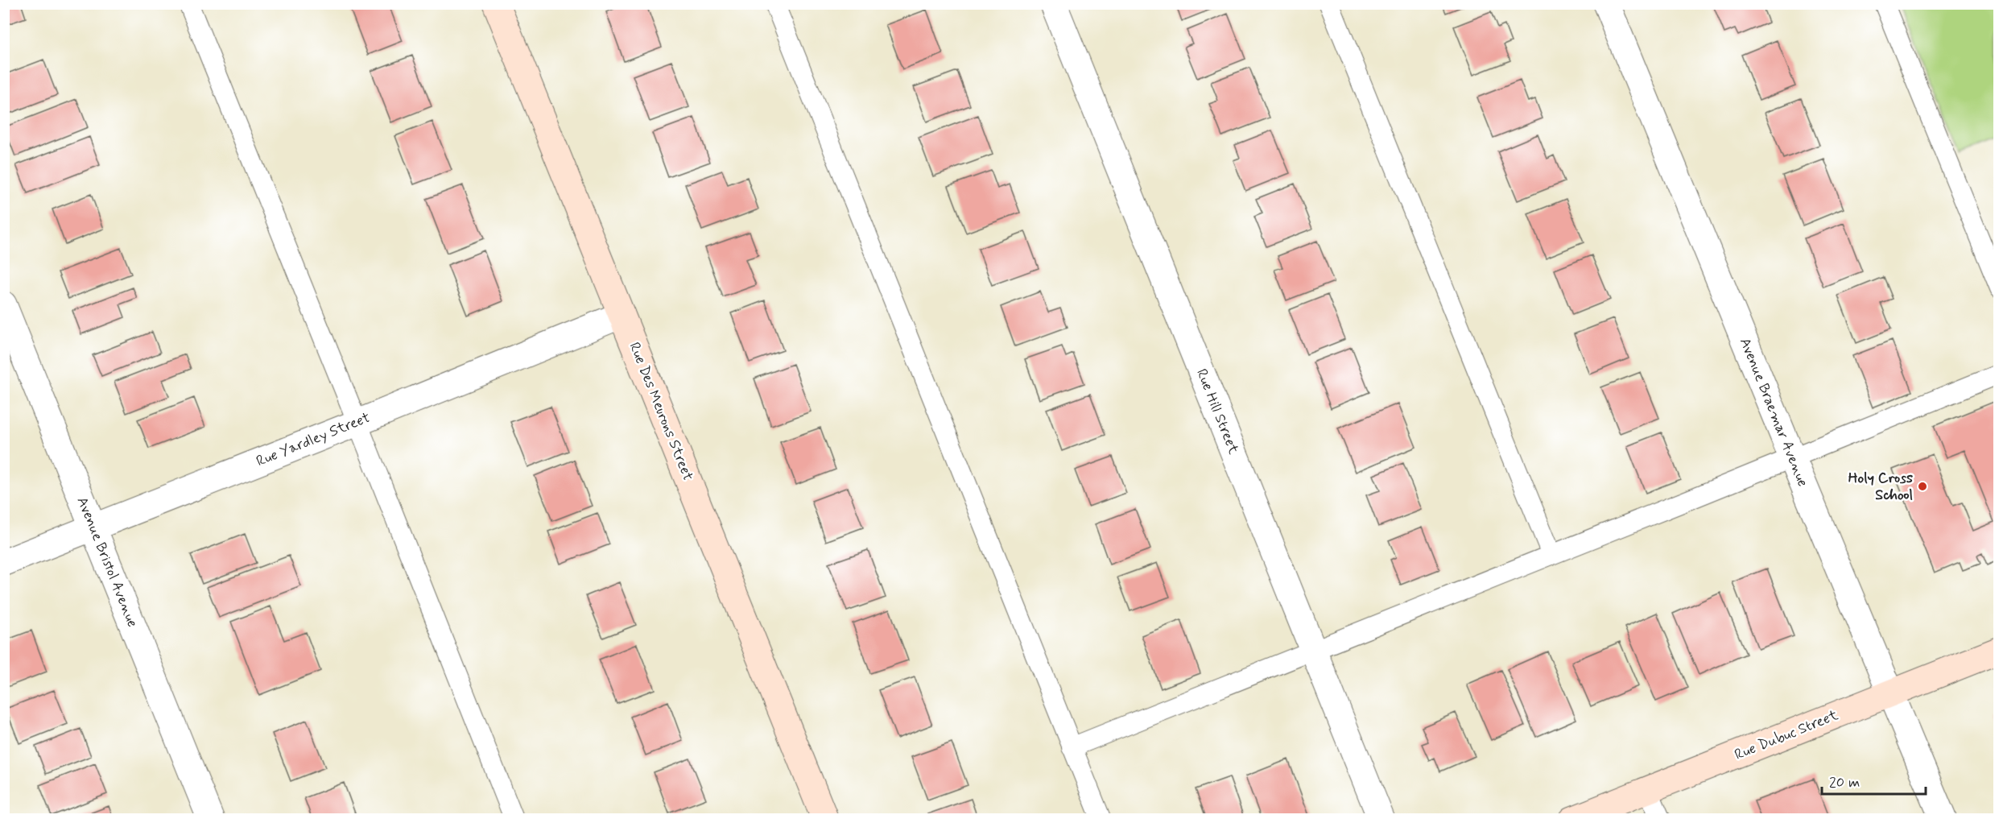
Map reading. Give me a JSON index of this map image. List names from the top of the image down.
{
  "streets": {
    "street": [
      "Rue Des Meurons Street",
      "Rue Hill Street",
      "Avenue Braemar Avenue",
      "Rue Yardley Street",
      "Avenue Bristol Avenue",
      "Rue Dubuc Street"
    ]
  },
  "crossings": [
    ["Rue Des Meurons Street", "Rue Yardley Street"],
    ["Avenue Braemar Avenue", "Rue Dubuc Street"],
    ["Rue Yardley Street", "Avenue Bristol Avenue"]
  ],
  "places": ["Holy Cross School"],
  "scale_bar": "20 m"
}
